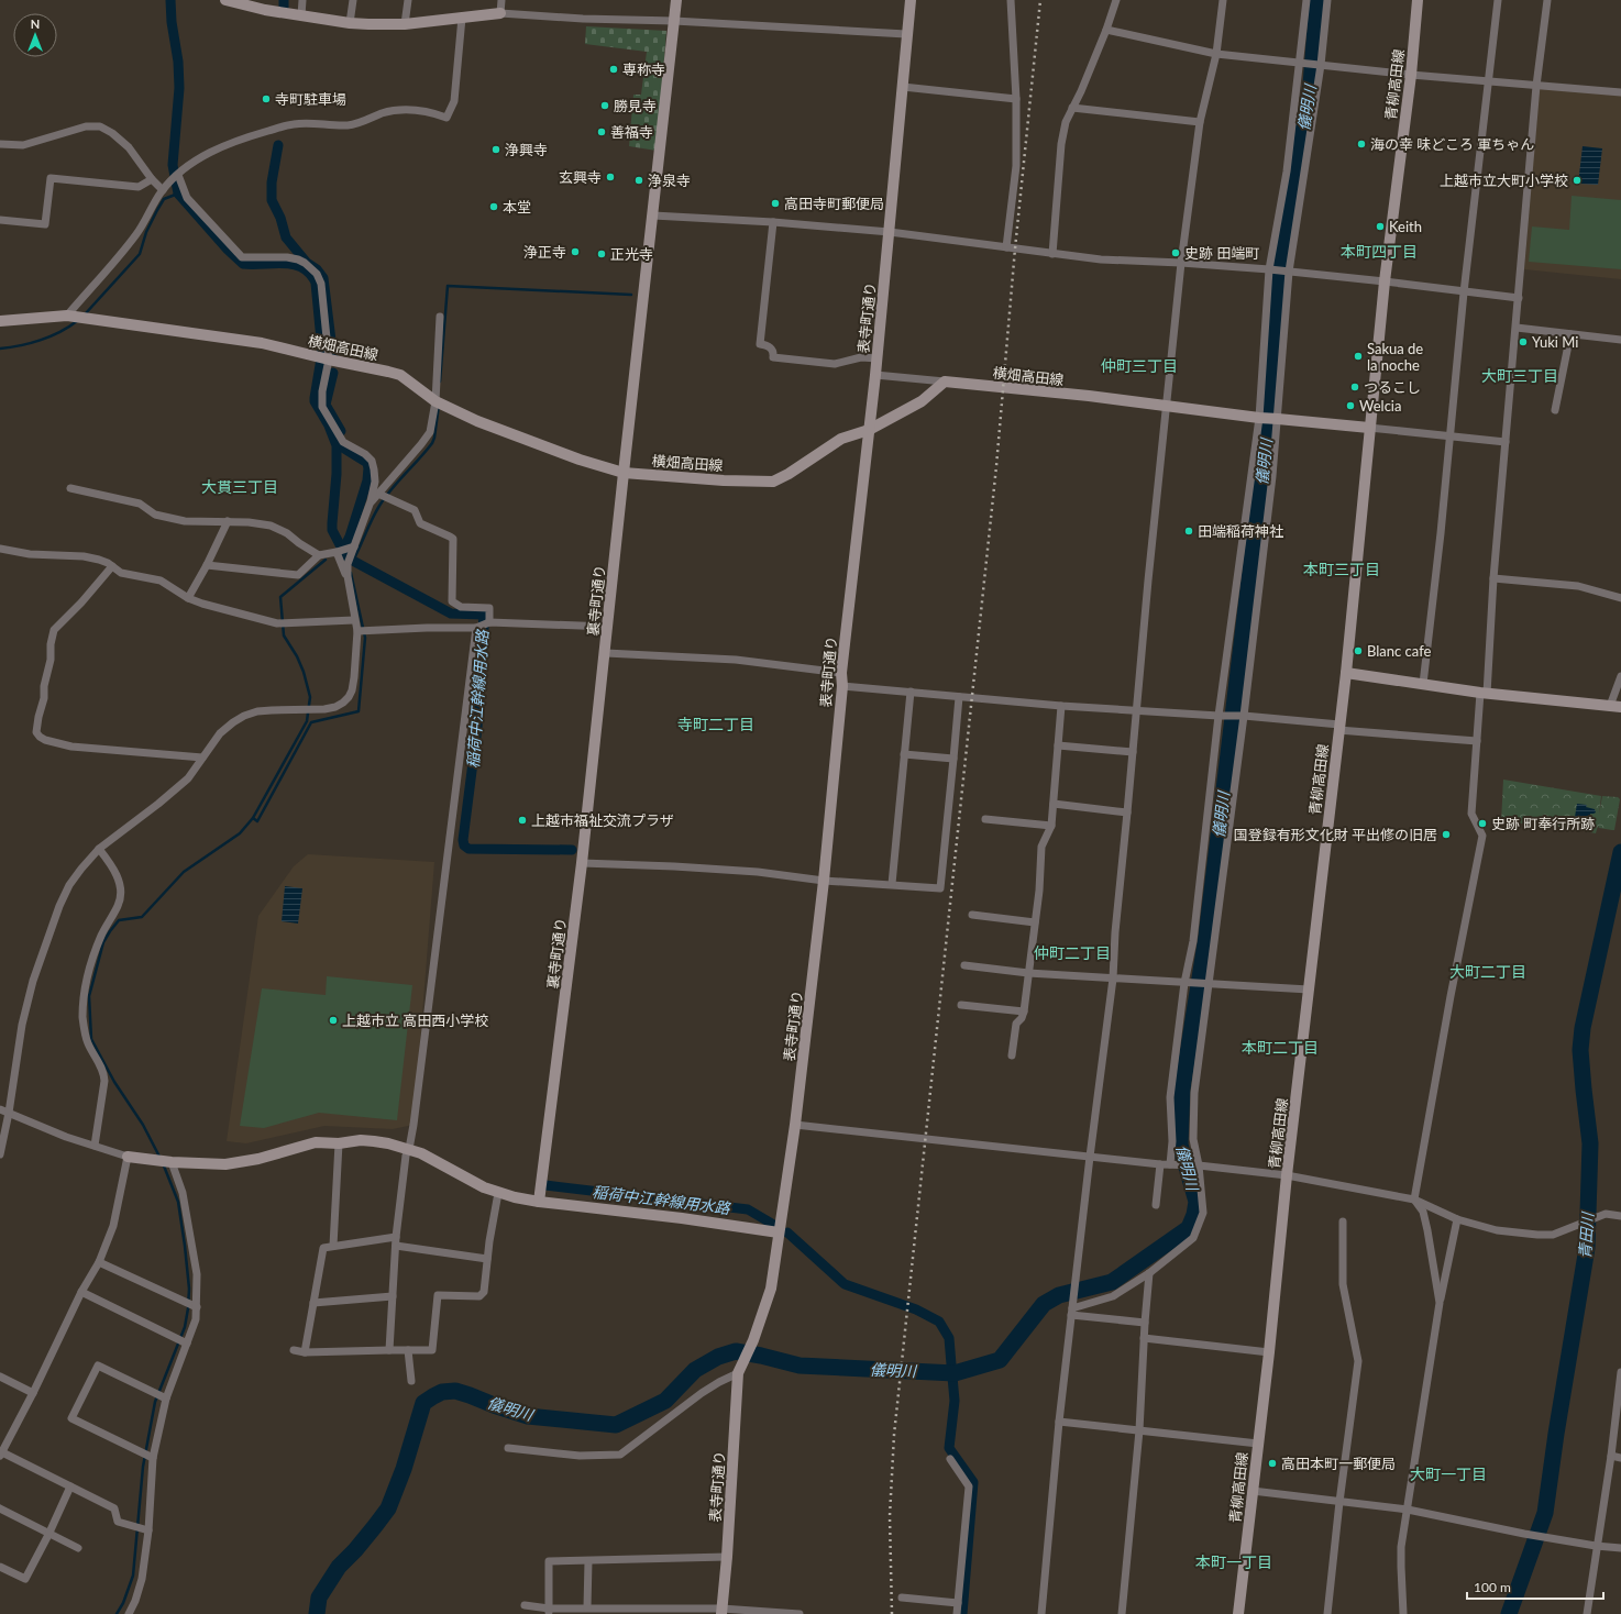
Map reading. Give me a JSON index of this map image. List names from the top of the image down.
{
  "streets": {
    "street": [
      "青柳高田線",
      "表寺町通り",
      "横畑高田線",
      "裏寺町通り"
    ]
  },
  "crossings": [
    ["青柳高田線", "横畑高田線"],
    ["表寺町通り", "横畑高田線"],
    ["横畑高田線", "裏寺町通り"]
  ],
  "districts": [
    "本町四丁目",
    "仲町三丁目",
    "大町三丁目",
    "大貫三丁目",
    "本町三丁目",
    "寺町二丁目",
    "仲町二丁目",
    "大町二丁目",
    "本町二丁目",
    "大町一丁目",
    "本町一丁目"
  ],
  "water": ["儀明川", "稲荷中江幹線用水路", "青田川"],
  "places": [
    "専称寺",
    "寺町駐車場",
    "勝見寺",
    "善福寺",
    "海の幸 味どころ 軍ちゃん",
    "浄興寺",
    "玄興寺",
    "浄泉寺",
    "上越市立大町小学校",
    "高田寺町郵便局",
    "本堂",
    "Keith",
    "浄正寺",
    "史跡 田端町",
    "正光寺",
    "Yuki Mi",
    "Sakua de la noche",
    "つるこし",
    "Welcia",
    "田端稲荷神社",
    "Blanc cafe",
    "上越市福祉交流プラザ",
    "史跡 町奉行所跡",
    "国登録有形文化財 平出修の旧居",
    "上越市立 高田西小学校",
    "高田本町一郵便局"
  ],
  "scale_bar": "100 m",
  "north": "top"
}
